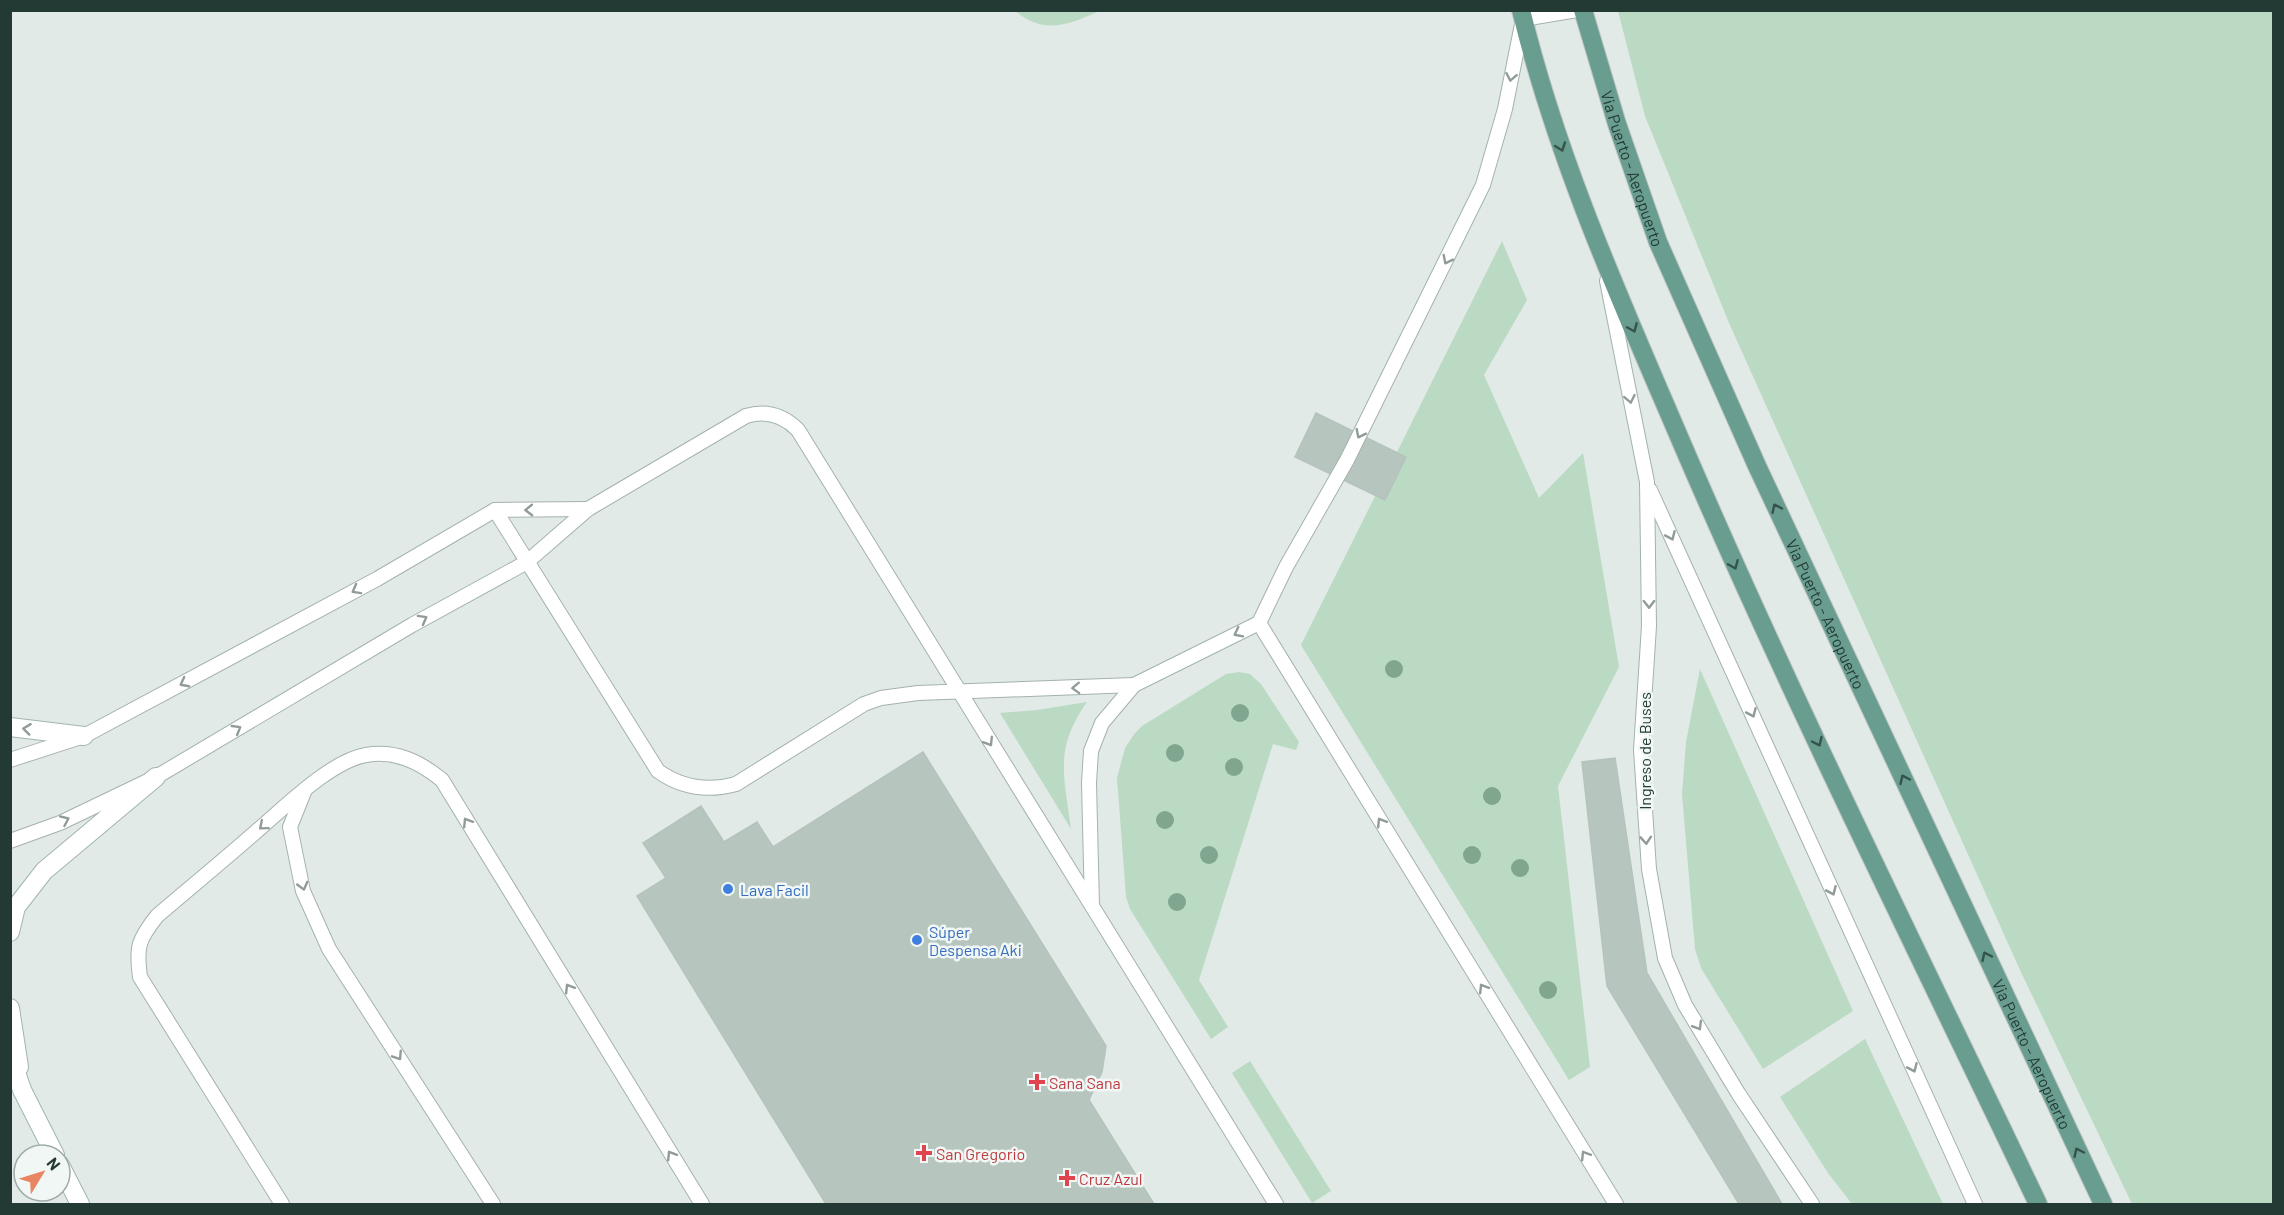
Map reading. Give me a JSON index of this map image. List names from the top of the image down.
{
  "streets": {
    "main road": ["Via Puerto - Aeropuerto"],
    "lane": ["Ingreso de Buses"]
  },
  "one_way": ["Ingreso de Buses"],
  "places": {
    "other": ["Lava Facil", "Súper Despensa Aki"],
    "health": ["Sana Sana", "San Gregorio", "Cruz Azul"]
  },
  "north": "top right"
}
